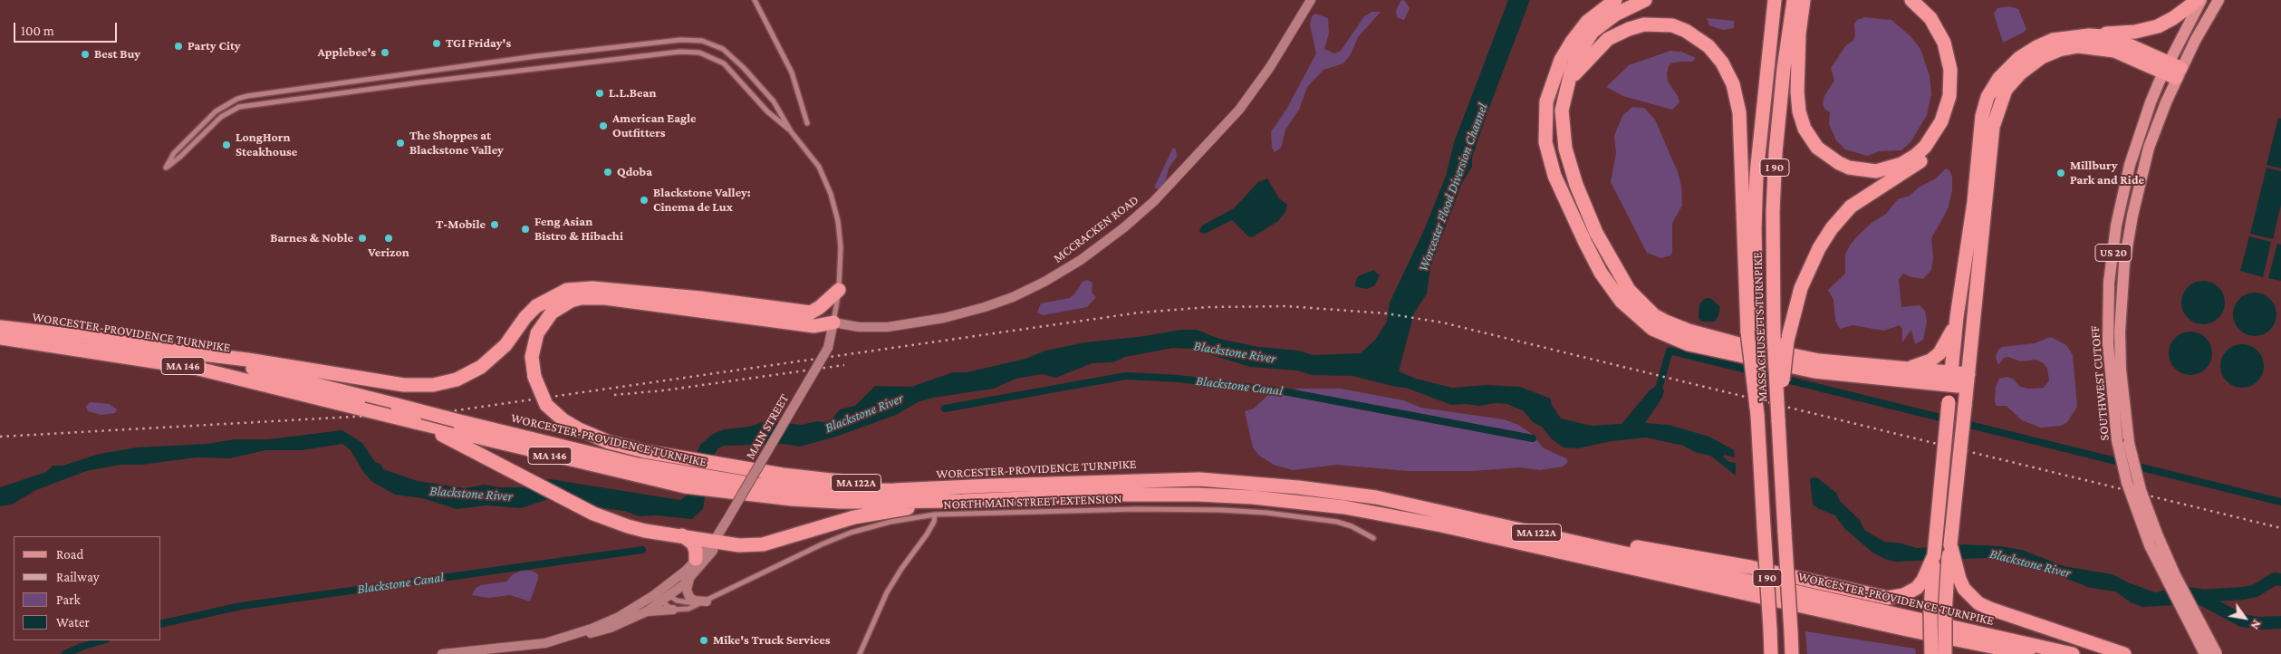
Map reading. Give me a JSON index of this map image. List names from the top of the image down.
{
  "streets": {
    "highway": [
      "I 90",
      "MASSACHUSETTS TURNPIKE",
      "WORCESTER-PROVIDENCE TURNPIKE",
      "MA 146",
      "MA 122A"
    ],
    "main road": [
      "MCCRACKEN ROAD",
      "US 20",
      "SOUTHWEST CUTOFF",
      "MAIN STREET"
    ],
    "street": ["NORTH MAIN STREET EXTENSION"]
  },
  "crossings": [
    ["MCCRACKEN ROAD", "MAIN STREET"],
    ["MCCRACKEN ROAD", "MA 122A"],
    ["WORCESTER-PROVIDENCE TURNPIKE", "MA 122A"],
    ["MAIN STREET", "MA 122A"],
    ["MAIN STREET", "NORTH MAIN STREET EXTENSION"]
  ],
  "water": ["Worcester Flood Diversion Channel", "Blackstone River", "Blackstone Canal"],
  "places": [
    "TGI Friday's",
    "Party City",
    "Applebee's",
    "Best Buy",
    "L.L.Bean",
    "American Eagle Outfitters",
    "The Shoppes at Blackstone Valley",
    "LongHorn Steakhouse",
    "Qdoba",
    "Millbury Park and Ride",
    "Blackstone Valley: Cinema de Lux",
    "T-Mobile",
    "Feng Asian Bistro & Hibachi",
    "Barnes & Noble",
    "Verizon",
    "Mike's Truck Services"
  ],
  "legend": [
    "Road",
    "Railway",
    "Park",
    "Water"
  ],
  "scale_bar": "100 m",
  "north": "bottom right"
}
